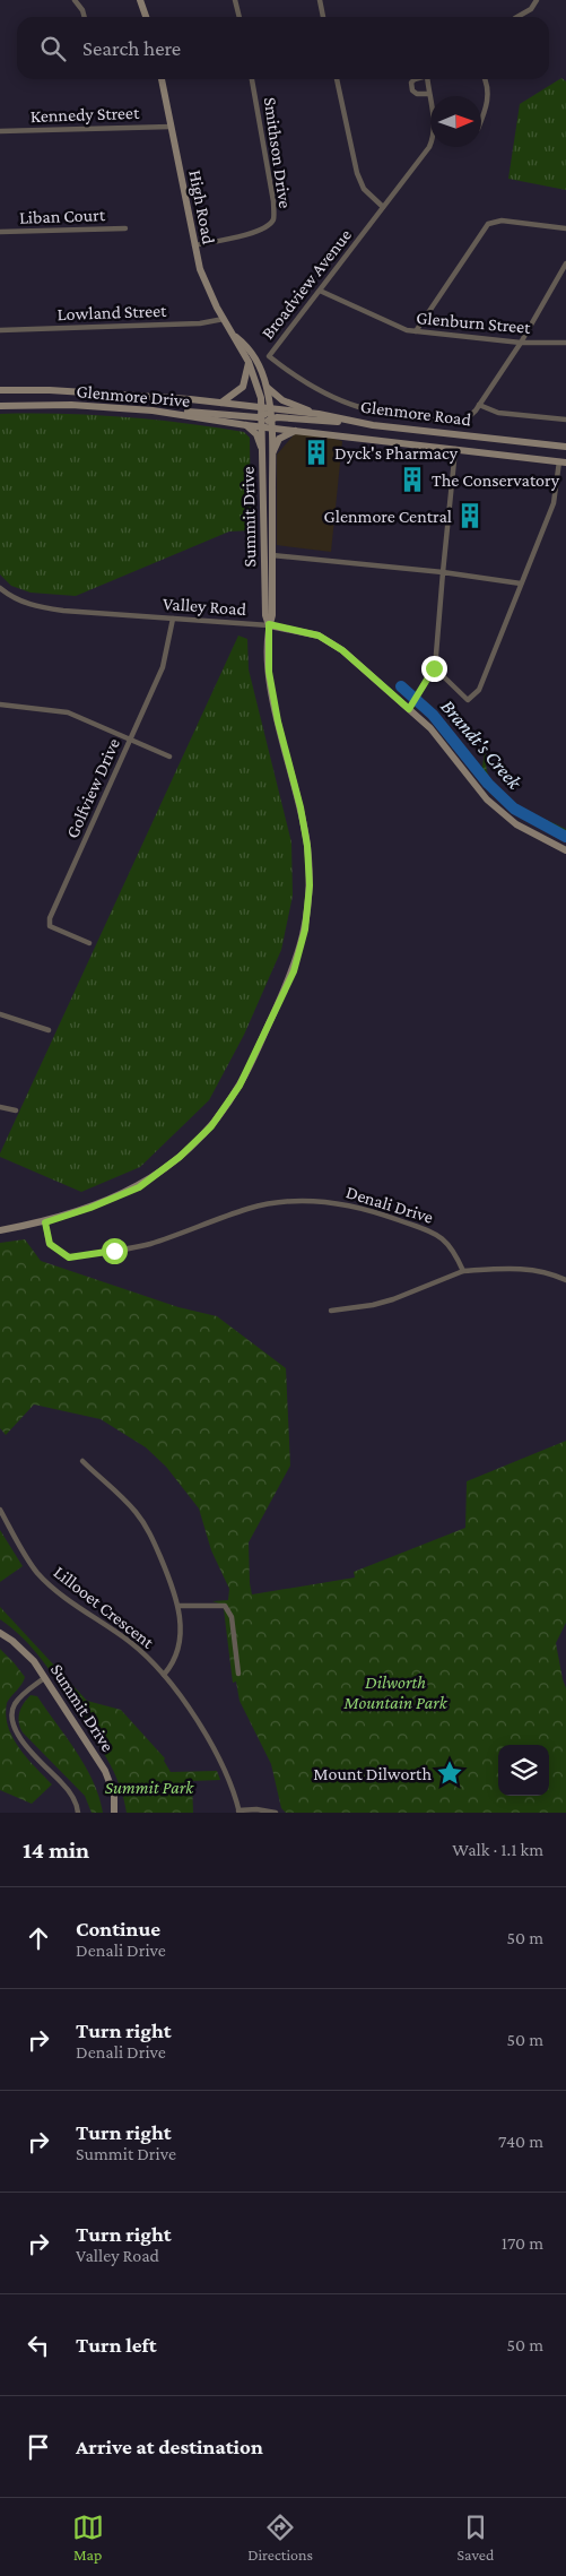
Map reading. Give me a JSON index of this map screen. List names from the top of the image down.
{
  "streets": {
    "main road": [
      "High Road",
      "Glenmore Drive",
      "Glenmore Road",
      "Summit Drive",
      "Valley Road"
    ],
    "street": [
      "Kennedy Street",
      "Smithson Drive",
      "Liban Court",
      "Broadview Avenue",
      "Lowland Street",
      "Glenburn Street",
      "Golfview Drive",
      "Denali Drive",
      "Lillooet Crescent"
    ]
  },
  "crossings": [
    ["Kennedy Street", "High Road"],
    ["Smithson Drive", "High Road"],
    ["High Road", "Lowland Street"],
    ["High Road", "Glenmore Drive"],
    ["High Road", "Glenmore Road"],
    ["High Road", "Summit Drive"],
    ["Broadview Avenue", "Glenburn Street"],
    ["Glenmore Drive", "Glenmore Road"],
    ["Glenmore Drive", "Summit Drive"],
    ["Glenmore Road", "Summit Drive"],
    ["Summit Drive", "Valley Road"],
    ["Summit Drive", "Denali Drive"],
    ["Valley Road", "Golfview Drive"]
  ],
  "water": ["Brandt's Creek"],
  "parks": ["Dilworth Mountain Park", "Summit Park"],
  "places": {
    "building": ["Dyck's Pharmacy", "The Conservatory", "Glenmore Central"],
    "place": ["Mount Dilworth"]
  },
  "north": "right",
  "page": {
    "search": "Search here",
    "heading": ["14 min", "Walk · 1.1 km"],
    "list": [
      ["Continue", "Denali Drive", "50 m"],
      ["Turn right", "Denali Drive", "50 m"],
      ["Turn right", "Summit Drive", "740 m"],
      ["Turn right", "Valley Road", "170 m"],
      ["Turn left", "50 m"],
      "Arrive at destination"
    ],
    "nav": ["Map", "Directions", "Saved"]
  }
}
